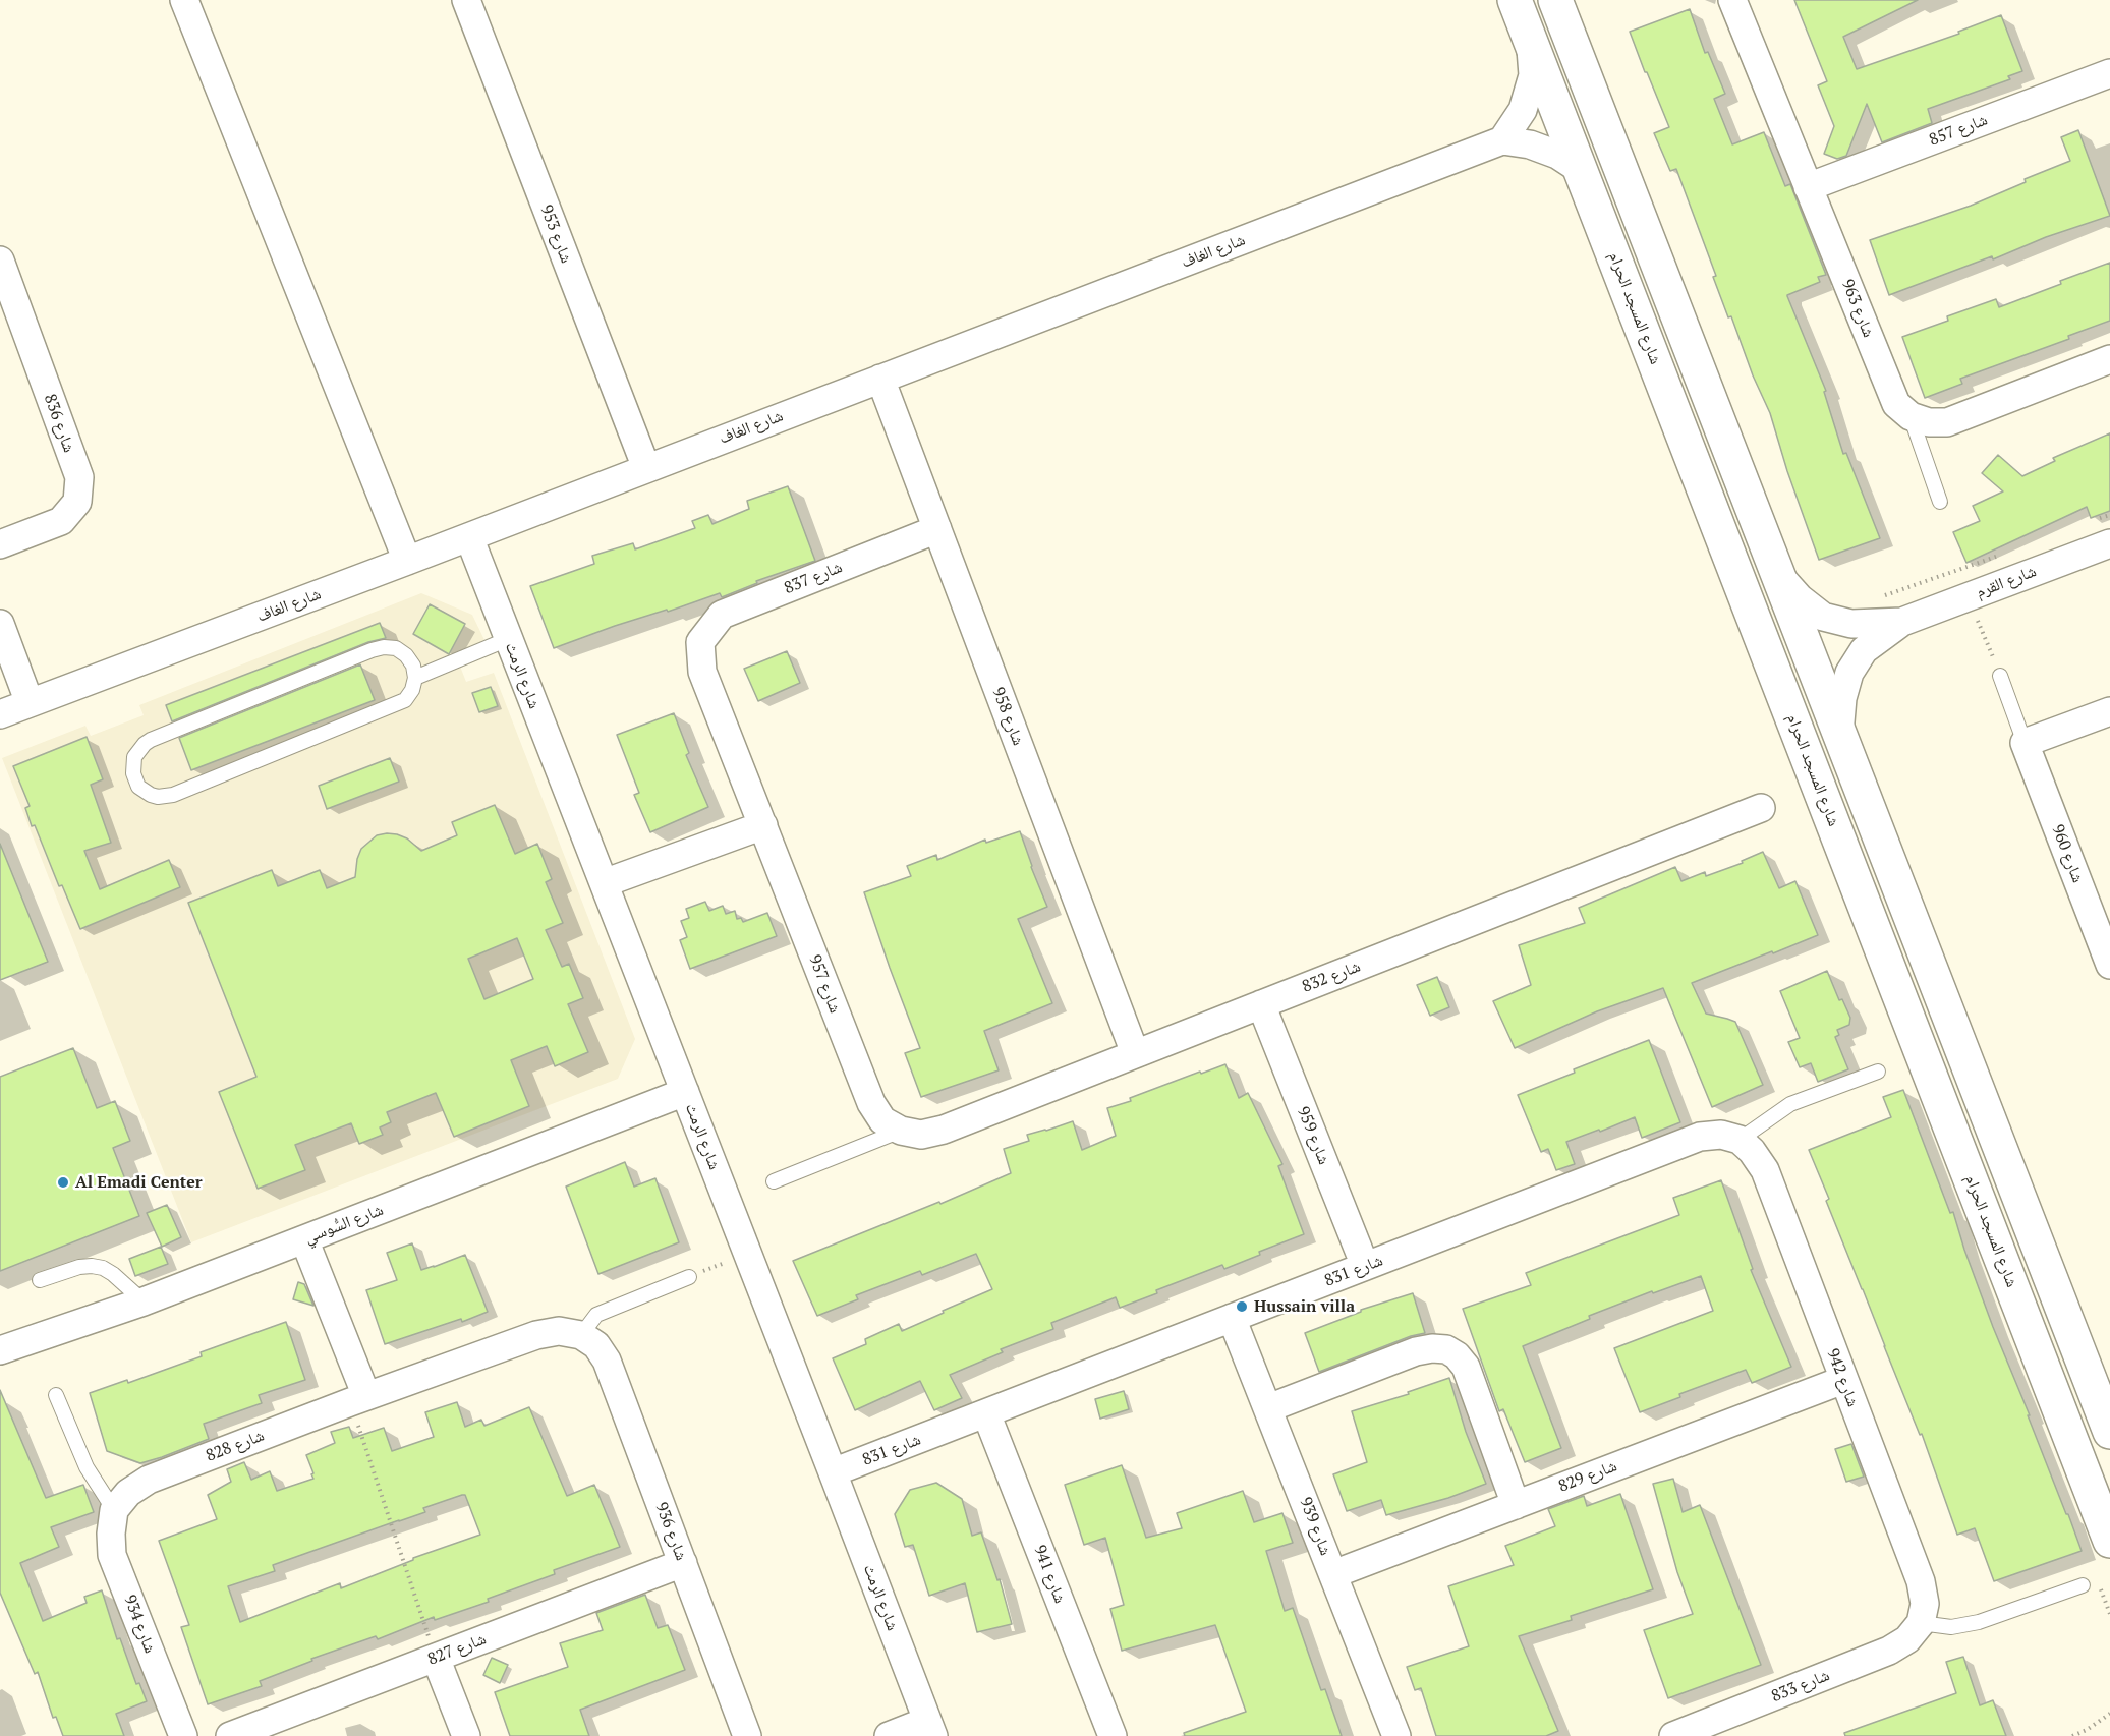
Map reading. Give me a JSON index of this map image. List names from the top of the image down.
{
  "streets": {
    "street": [
      "شارع 857",
      "شارع 953",
      "شارع الغاف",
      "شارع المسجد الحرام",
      "شارع 963",
      "شارع 836",
      "شارع 837",
      "شارع القرم",
      "شارع الرمث",
      "شارع 958",
      "شارع 960",
      "شارع 832",
      "شارع 957",
      "شارع 959",
      "شارع السُّوسي",
      "شارع 831",
      "شارع 942",
      "شارع 828",
      "شارع 829",
      "شارع 939",
      "شارع 936",
      "شارع 941",
      "شارع 934",
      "شارع 827",
      "شارع 833"
    ]
  },
  "crossings": [
    ["شارع 857", "شارع 963"],
    ["شارع 953", "شارع الغاف"],
    ["شارع الغاف", "شارع الرمث"],
    ["شارع الغاف", "شارع 958"],
    ["شارع 837", "شارع 958"],
    ["شارع 837", "شارع 957"],
    ["شارع الرمث", "شارع السُّوسي"],
    ["شارع الرمث", "شارع 831"],
    ["شارع 958", "شارع 832"],
    ["شارع 832", "شارع 957"],
    ["شارع 832", "شارع 959"],
    ["شارع 959", "شارع 831"],
    ["شارع 831", "شارع 942"],
    ["شارع 831", "شارع 939"],
    ["شارع 831", "شارع 941"],
    ["شارع 942", "شارع 829"],
    ["شارع 942", "شارع 833"],
    ["شارع 828", "شارع 936"],
    ["شارع 828", "شارع 934"],
    ["شارع 829", "شارع 939"],
    ["شارع 936", "شارع 827"]
  ],
  "places": ["Al Emadi Center", "Hussain villa"]
}
